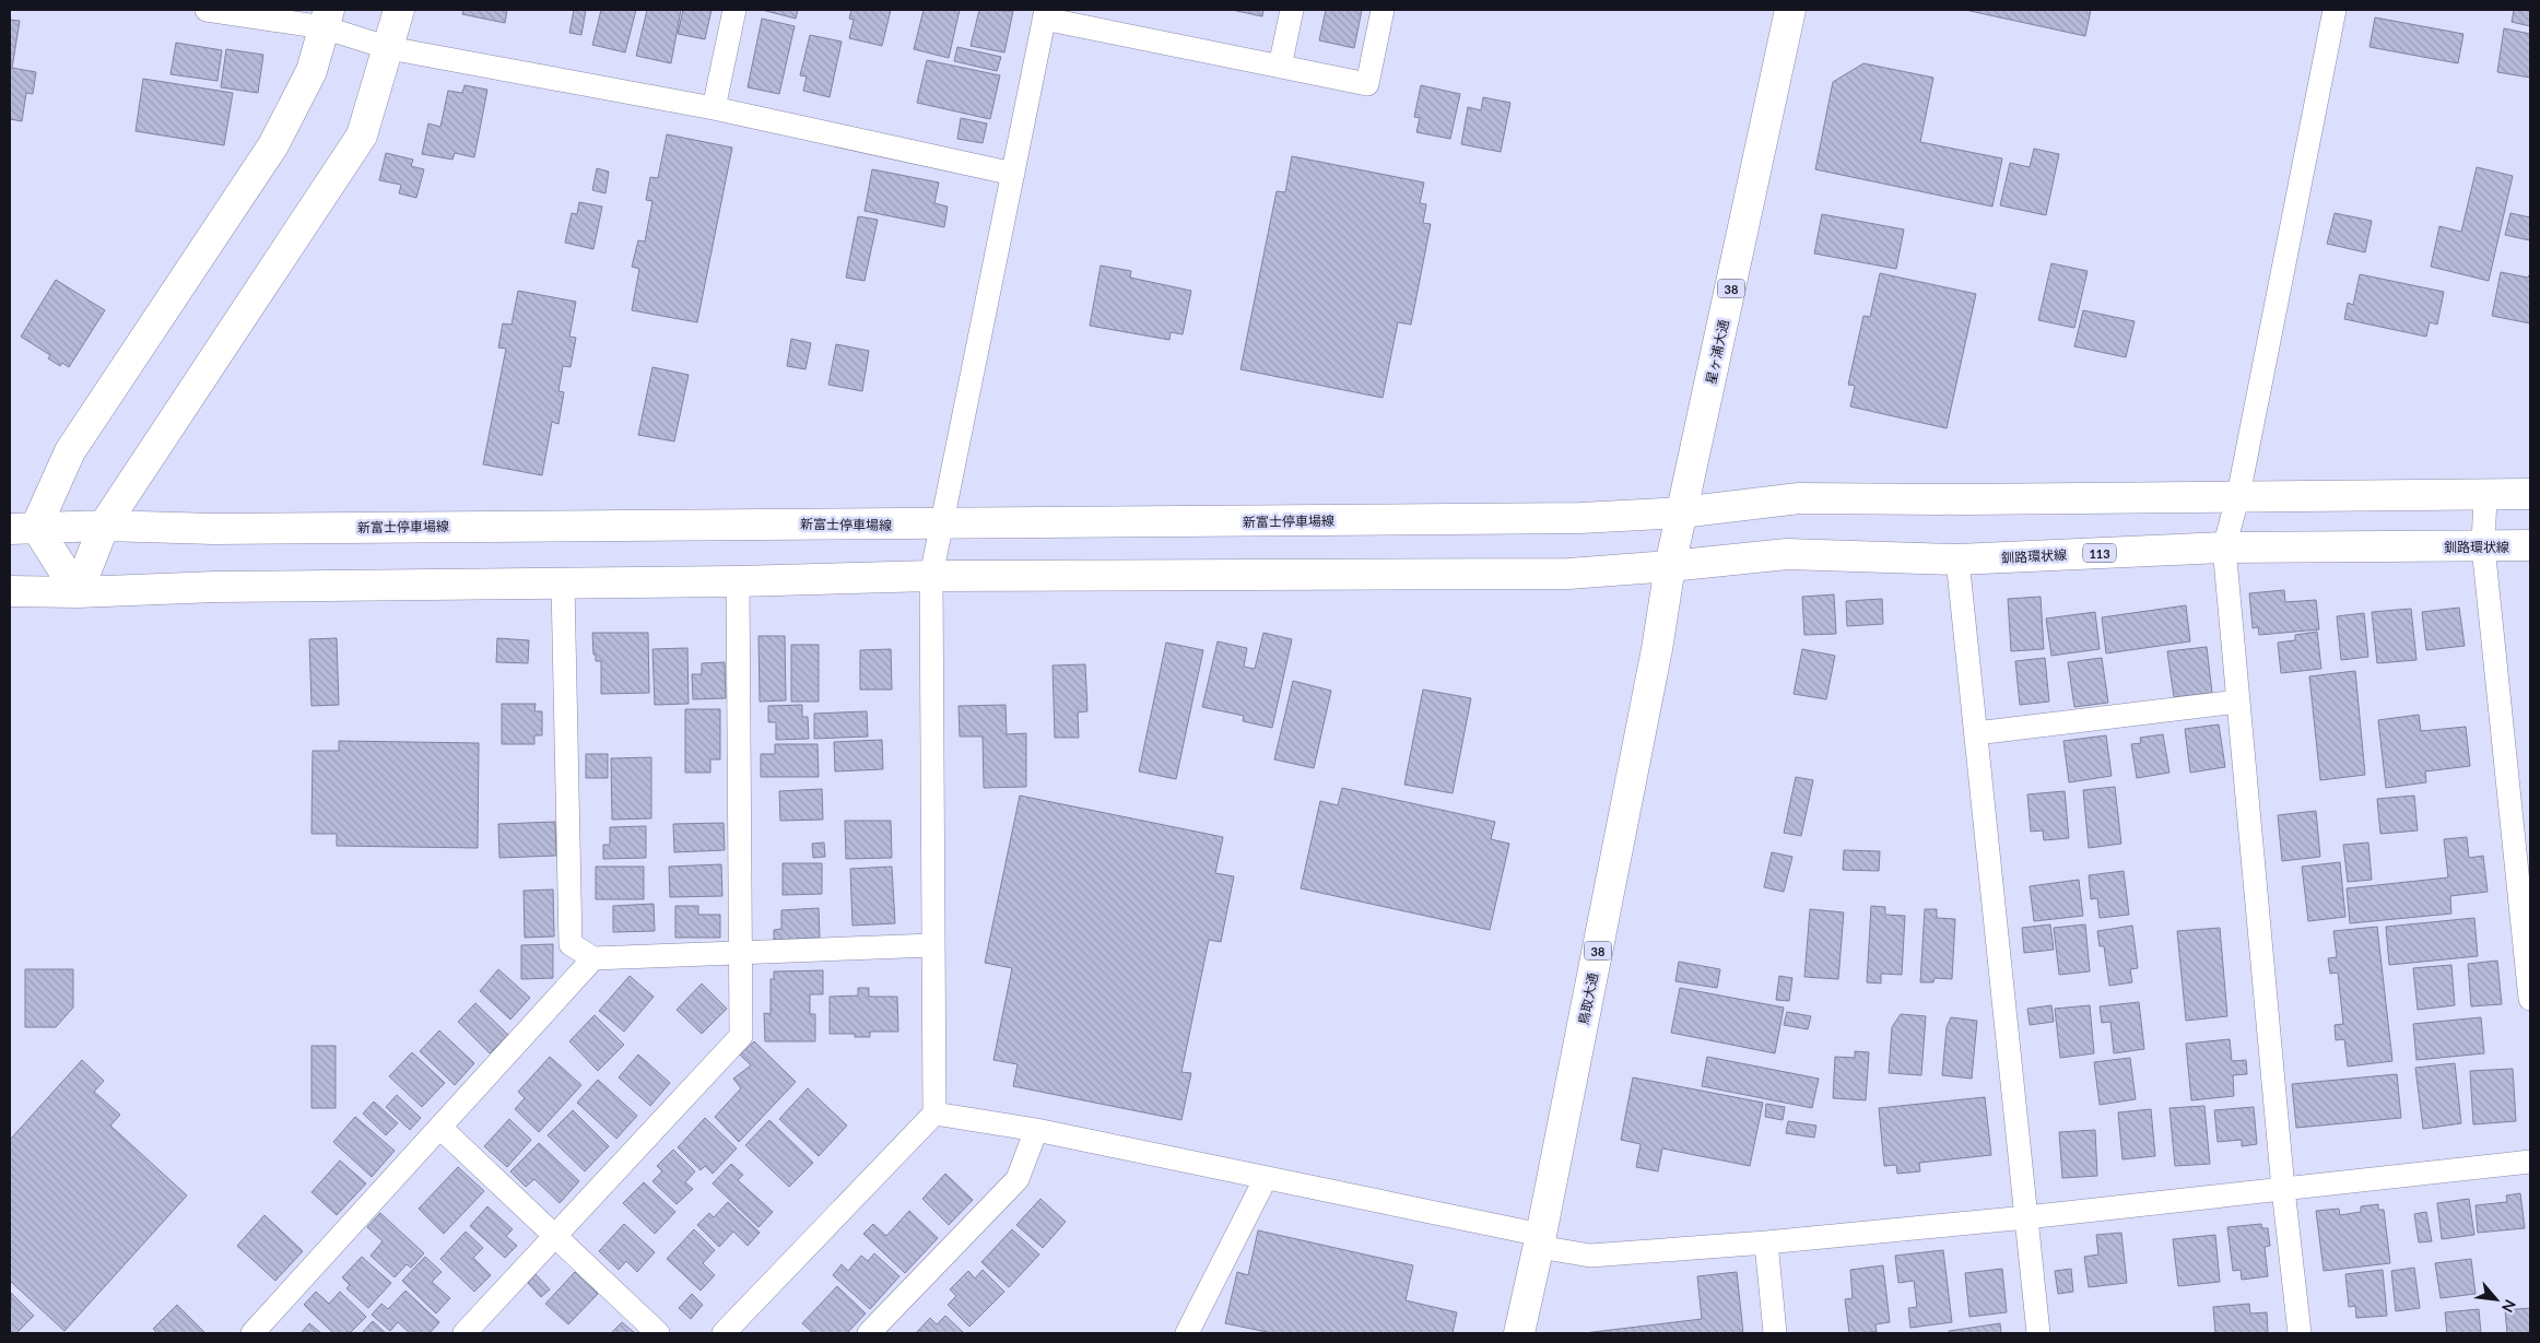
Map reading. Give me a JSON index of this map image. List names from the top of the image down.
{
  "streets": {
    "main road": [
      "38",
      "星ヶ浦大通",
      "新富士停車場線",
      "釧路環状線",
      "113",
      "鳥取大通"
    ]
  },
  "crossings": [
    ["星ヶ浦大通", "新富士停車場線"],
    ["星ヶ浦大通", "釧路環状線"],
    ["星ヶ浦大通", "鳥取大通"],
    ["釧路環状線", "鳥取大通"]
  ],
  "north": "bottom right"
}
